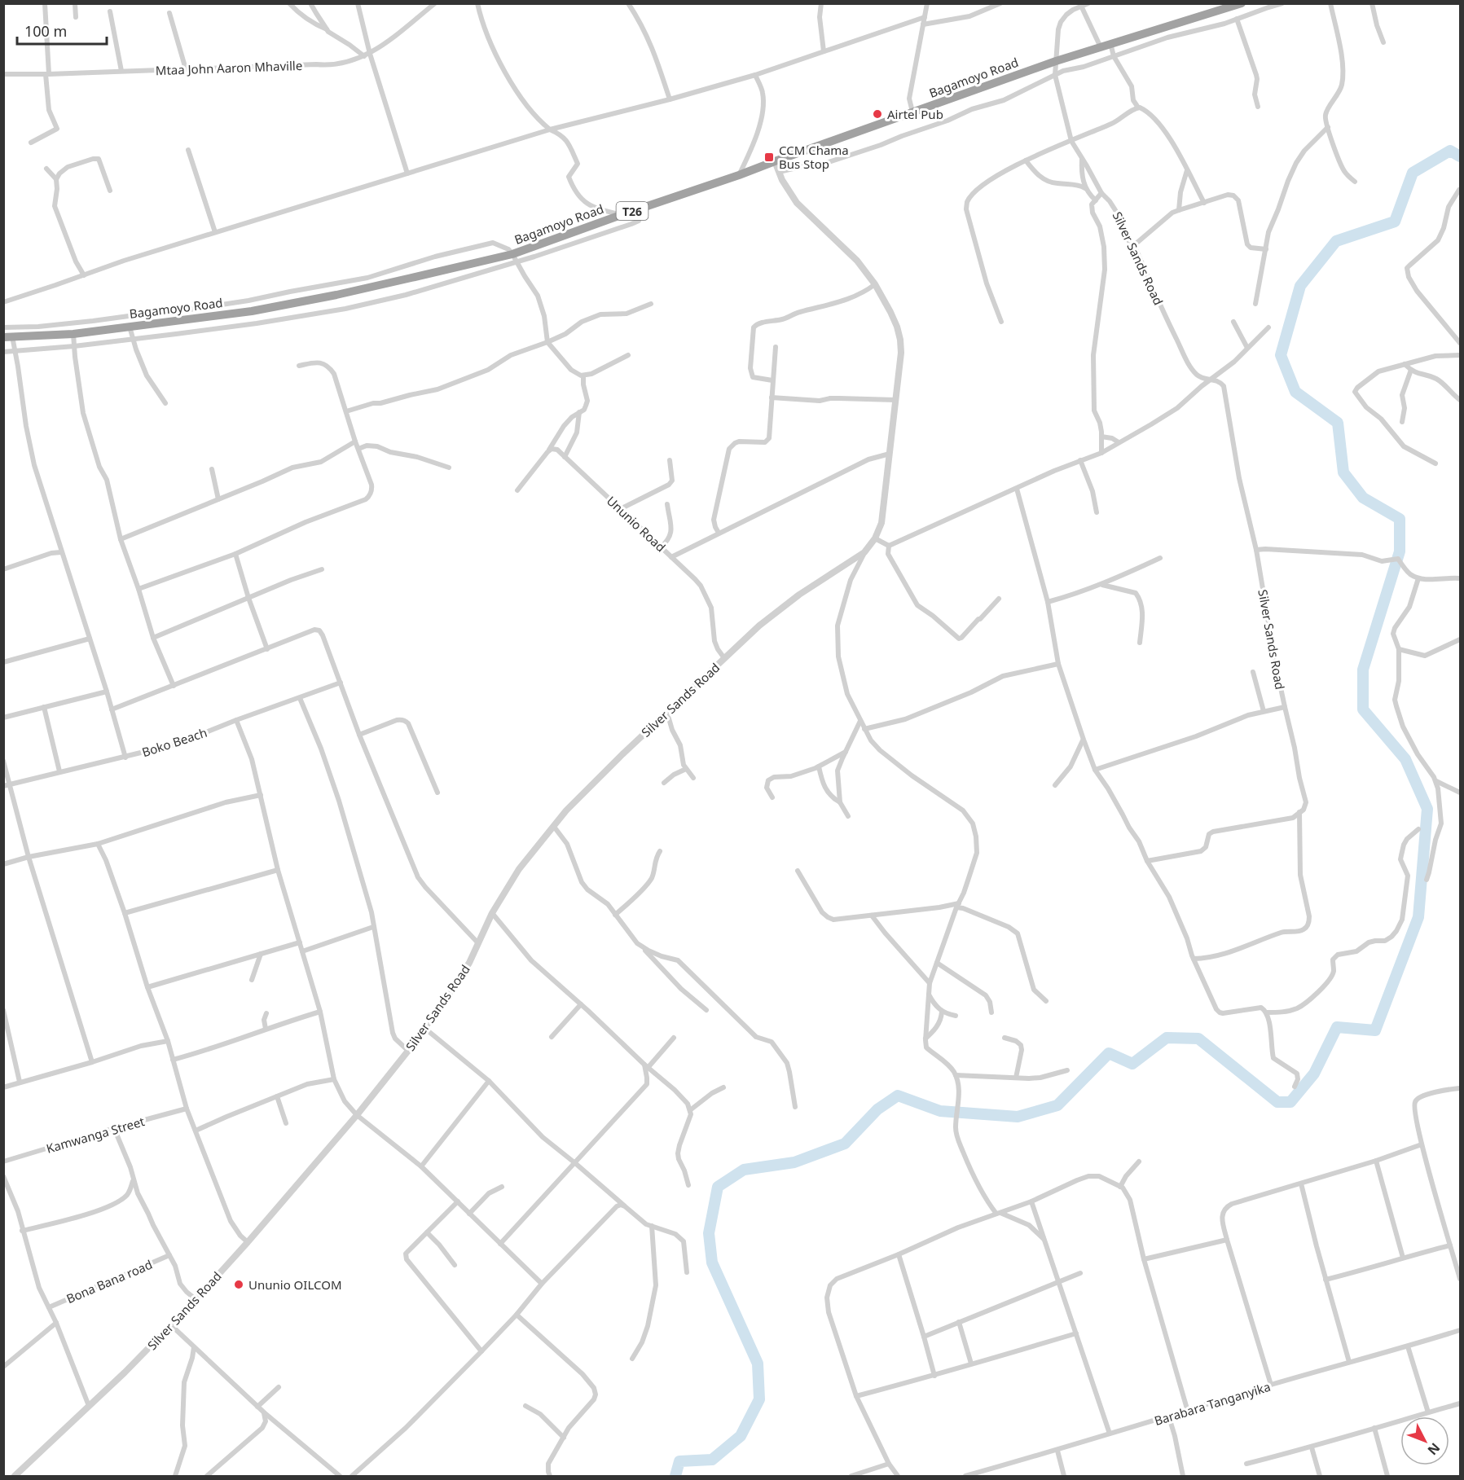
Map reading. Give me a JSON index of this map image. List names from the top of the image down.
{
  "streets": {
    "highway": ["Bagamoyo Road", "T26"],
    "street": [
      "Mtaa John Aaron Mhaville",
      "Silver Sands Road",
      "Ununio Road",
      "Boko Beach",
      "Kamwanga Street",
      "Bona Bana road",
      "Barabara Tanganyika"
    ]
  },
  "crossings": [
    ["Bagamoyo Road", "Silver Sands Road"],
    ["Silver Sands Road", "Ununio Road"]
  ],
  "places": {
    "other": ["Airtel Pub", "Ununio OILCOM"],
    "transit": ["CCM Chama Bus Stop"]
  },
  "scale_bar": "100 m",
  "north": "bottom right"
}
